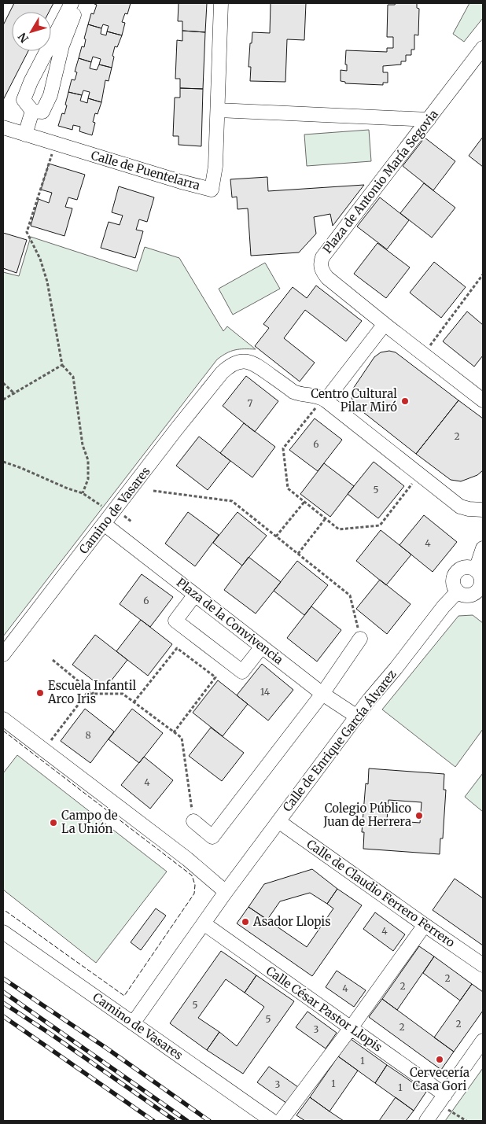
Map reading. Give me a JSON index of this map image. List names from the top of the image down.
{
  "streets": {
    "street": [
      "Calle de Puentelarra",
      "Plaza de Antonio María Segovia",
      "Camino de Vasares",
      "Plaza de la Convivencia",
      "Calle de Enrique García Álvarez",
      "Calle de Claudio Ferrero Ferrero",
      "Calle César Pastor Llopis"
    ]
  },
  "crossings": [
    ["Camino de Vasares", "Plaza de la Convivencia"],
    ["Camino de Vasares", "Calle de Enrique García Álvarez"],
    ["Plaza de la Convivencia", "Calle de Enrique García Álvarez"],
    ["Calle de Enrique García Álvarez", "Calle de Claudio Ferrero Ferrero"],
    ["Calle de Enrique García Álvarez", "Calle César Pastor Llopis"]
  ],
  "places": [
    "Centro Cultural Pilar Miró",
    "Escuela Infantil Arco Iris",
    "Colegio Público Juan de Herrera",
    "Campo de La Unión",
    "Asador Llopis",
    "Cervecería Casa Gori"
  ],
  "house_numbers": [
    "7",
    "2",
    "6",
    "5",
    "4",
    "6",
    "14",
    "8",
    "4",
    "4",
    "2",
    "2",
    "4",
    "5",
    "5",
    "2",
    "2",
    "3",
    "1",
    "1",
    "3",
    "1"
  ],
  "north": "bottom left"
}
